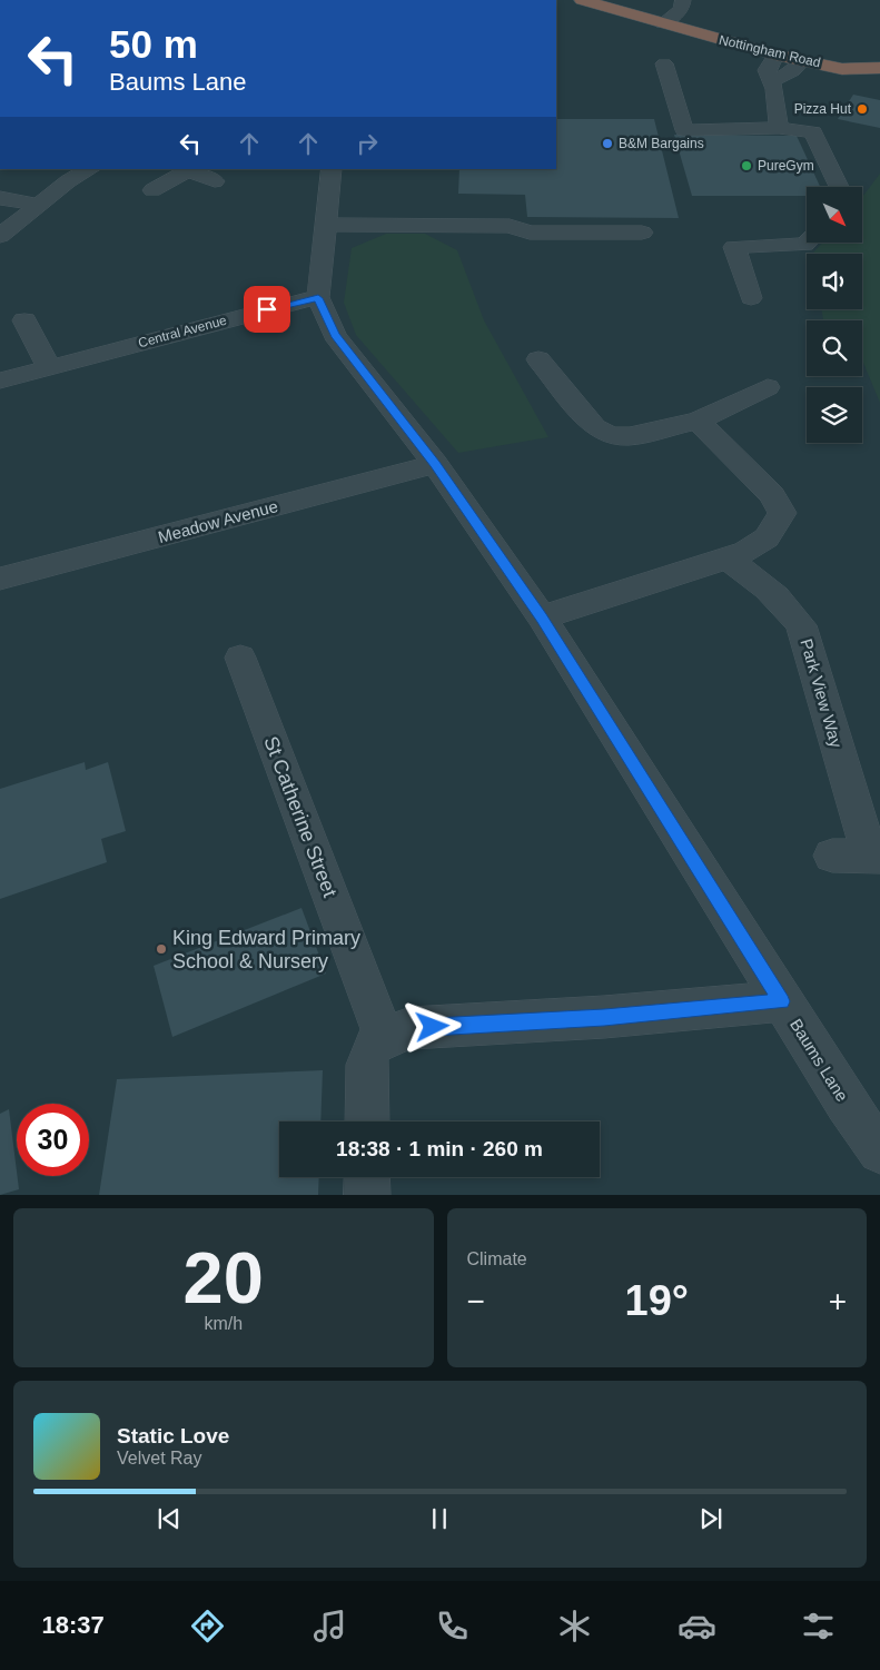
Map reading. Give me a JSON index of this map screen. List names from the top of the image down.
{
  "streets": {
    "highway": ["Nottingham Road"],
    "street": [
      "Central Avenue",
      "Meadow Avenue",
      "Park View Way",
      "St Catherine Street",
      "Baums Lane"
    ]
  },
  "crossings": [
    ["Central Avenue", "Baums Lane"],
    ["Meadow Avenue", "Baums Lane"]
  ],
  "places": [
    "Pizza Hut",
    "B&M Bargains",
    "PureGym",
    "King Edward Primary School & Nursery"
  ],
  "north": "bottom right",
  "page": {
    "turn": ["50 m", "Baums Lane"],
    "limit": "30",
    "trip": "18:38 · 1 min · 260 m",
    "tile": [
      ["20", "km/h"],
      "Climate"
    ],
    "heat": ["−", "19°", "+"],
    "song": ["Static Love", "Velvet Ray"],
    "tabs": "18:37"
  }
}
